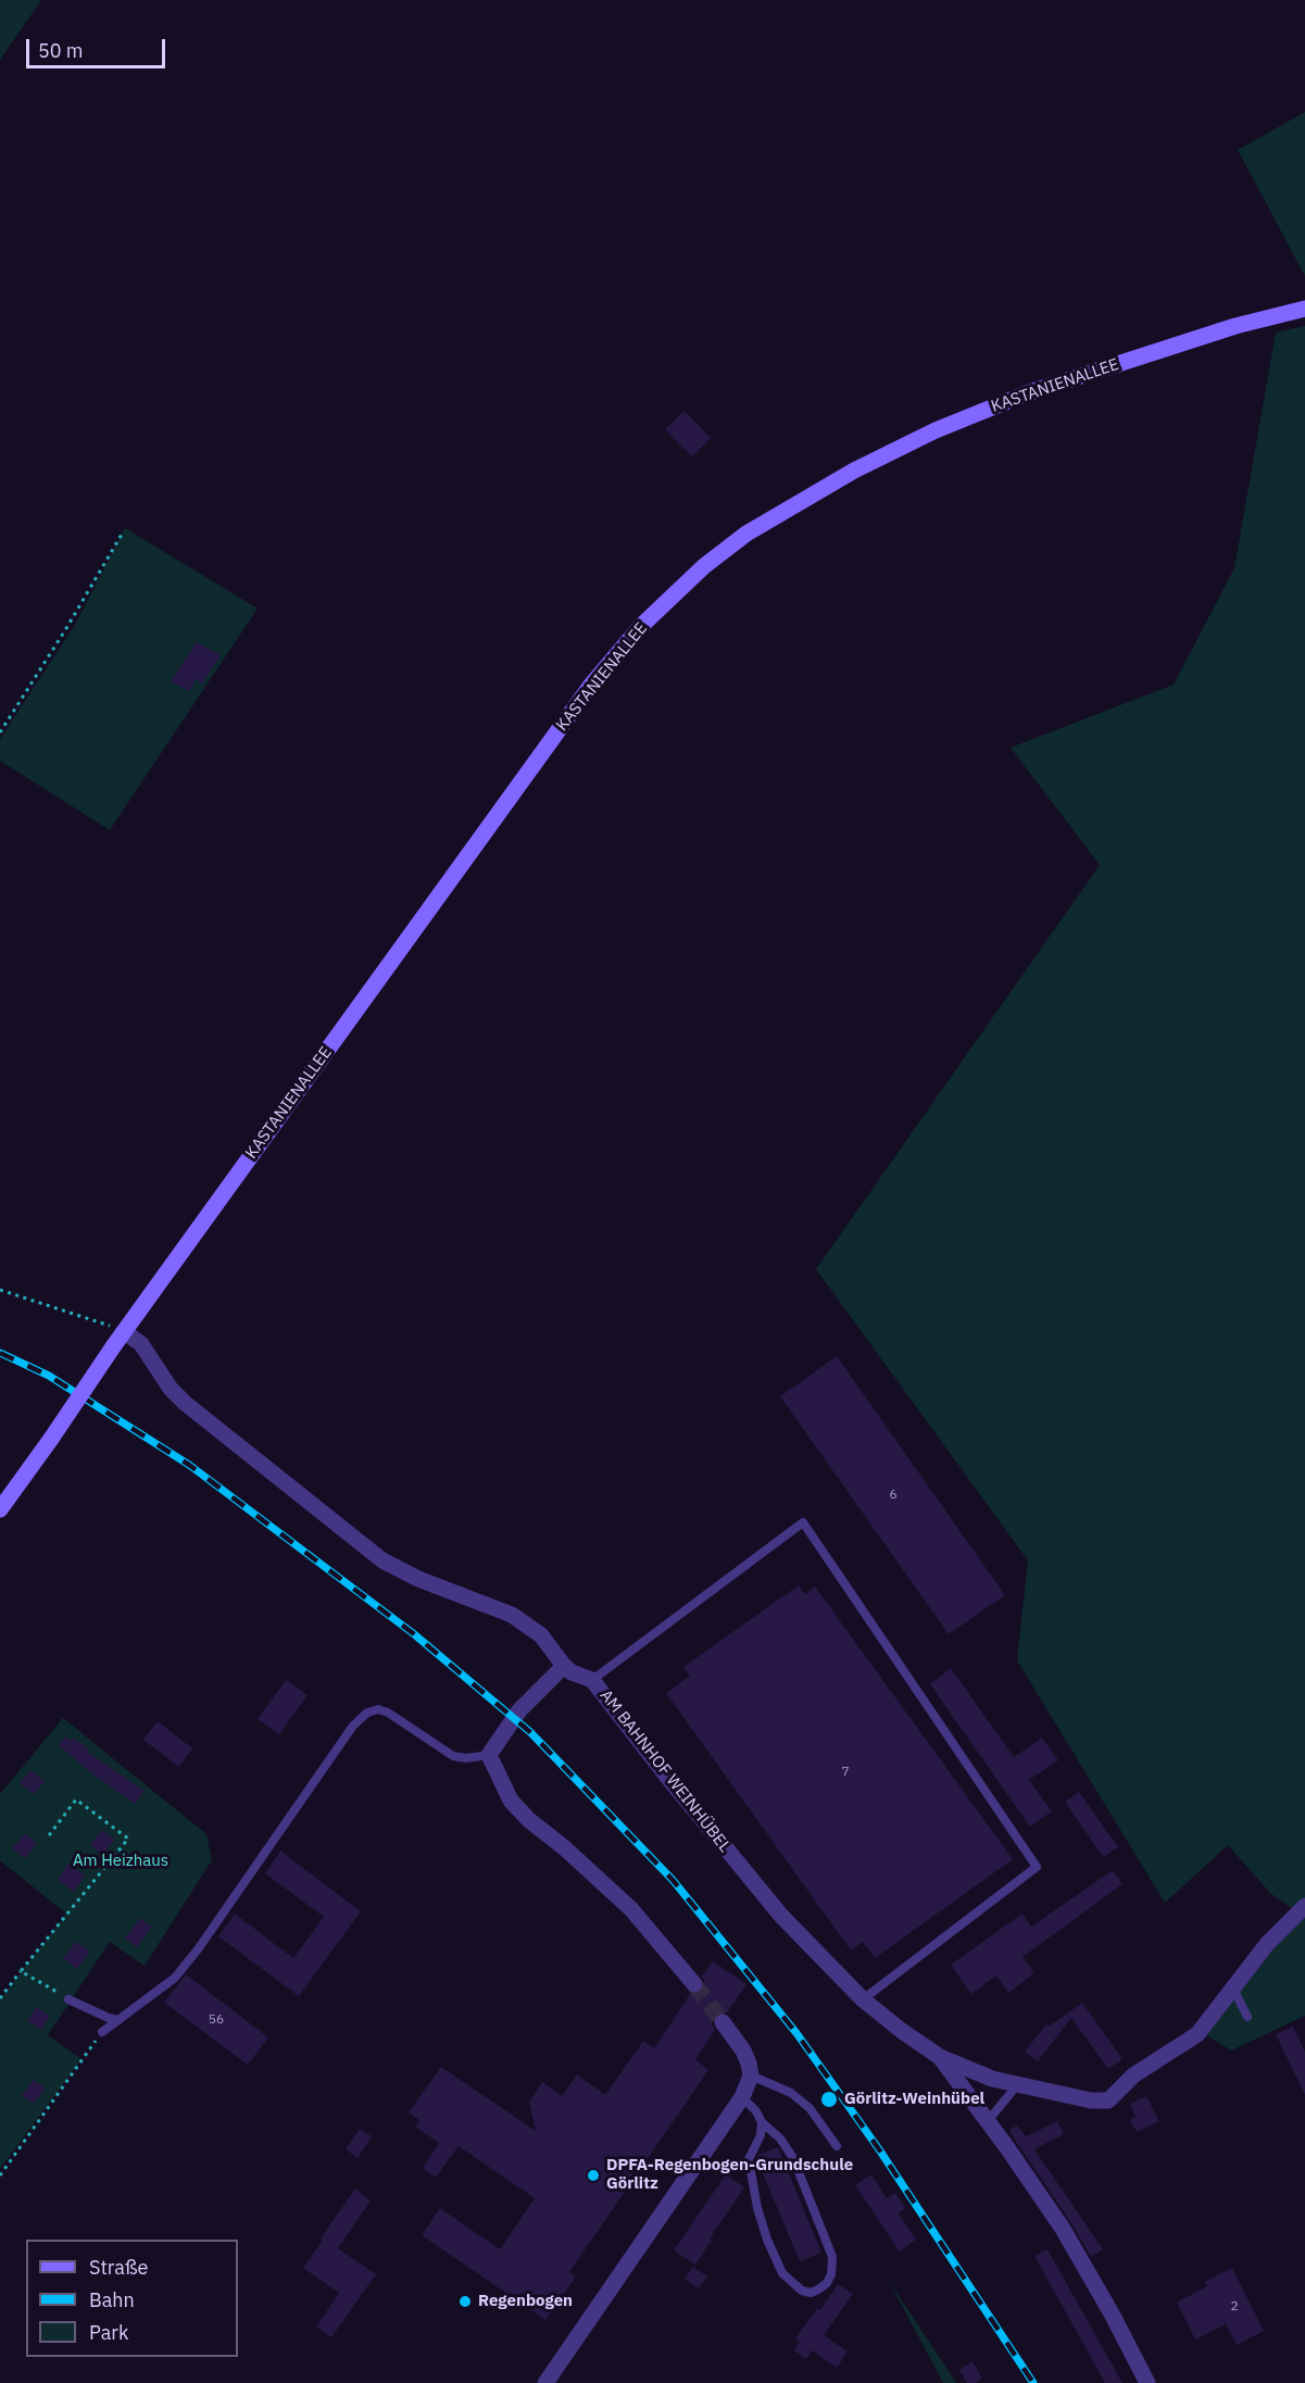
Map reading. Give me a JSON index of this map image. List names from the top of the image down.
{
  "streets": {
    "street": ["KASTANIENALLEE", "AM BAHNHOF WEINHÜBEL"]
  },
  "crossings": [
    ["KASTANIENALLEE", "AM BAHNHOF WEINHÜBEL"]
  ],
  "parks": ["Am Heizhaus"],
  "places": ["Görlitz-Weinhübel", "DPFA-Regenbogen-Grundschule Görlitz", "Regenbogen"],
  "house_numbers": [
    "6",
    "7",
    "56",
    "2"
  ],
  "legend": ["Straße", "Bahn", "Park"],
  "scale_bar": "50 m"
}
